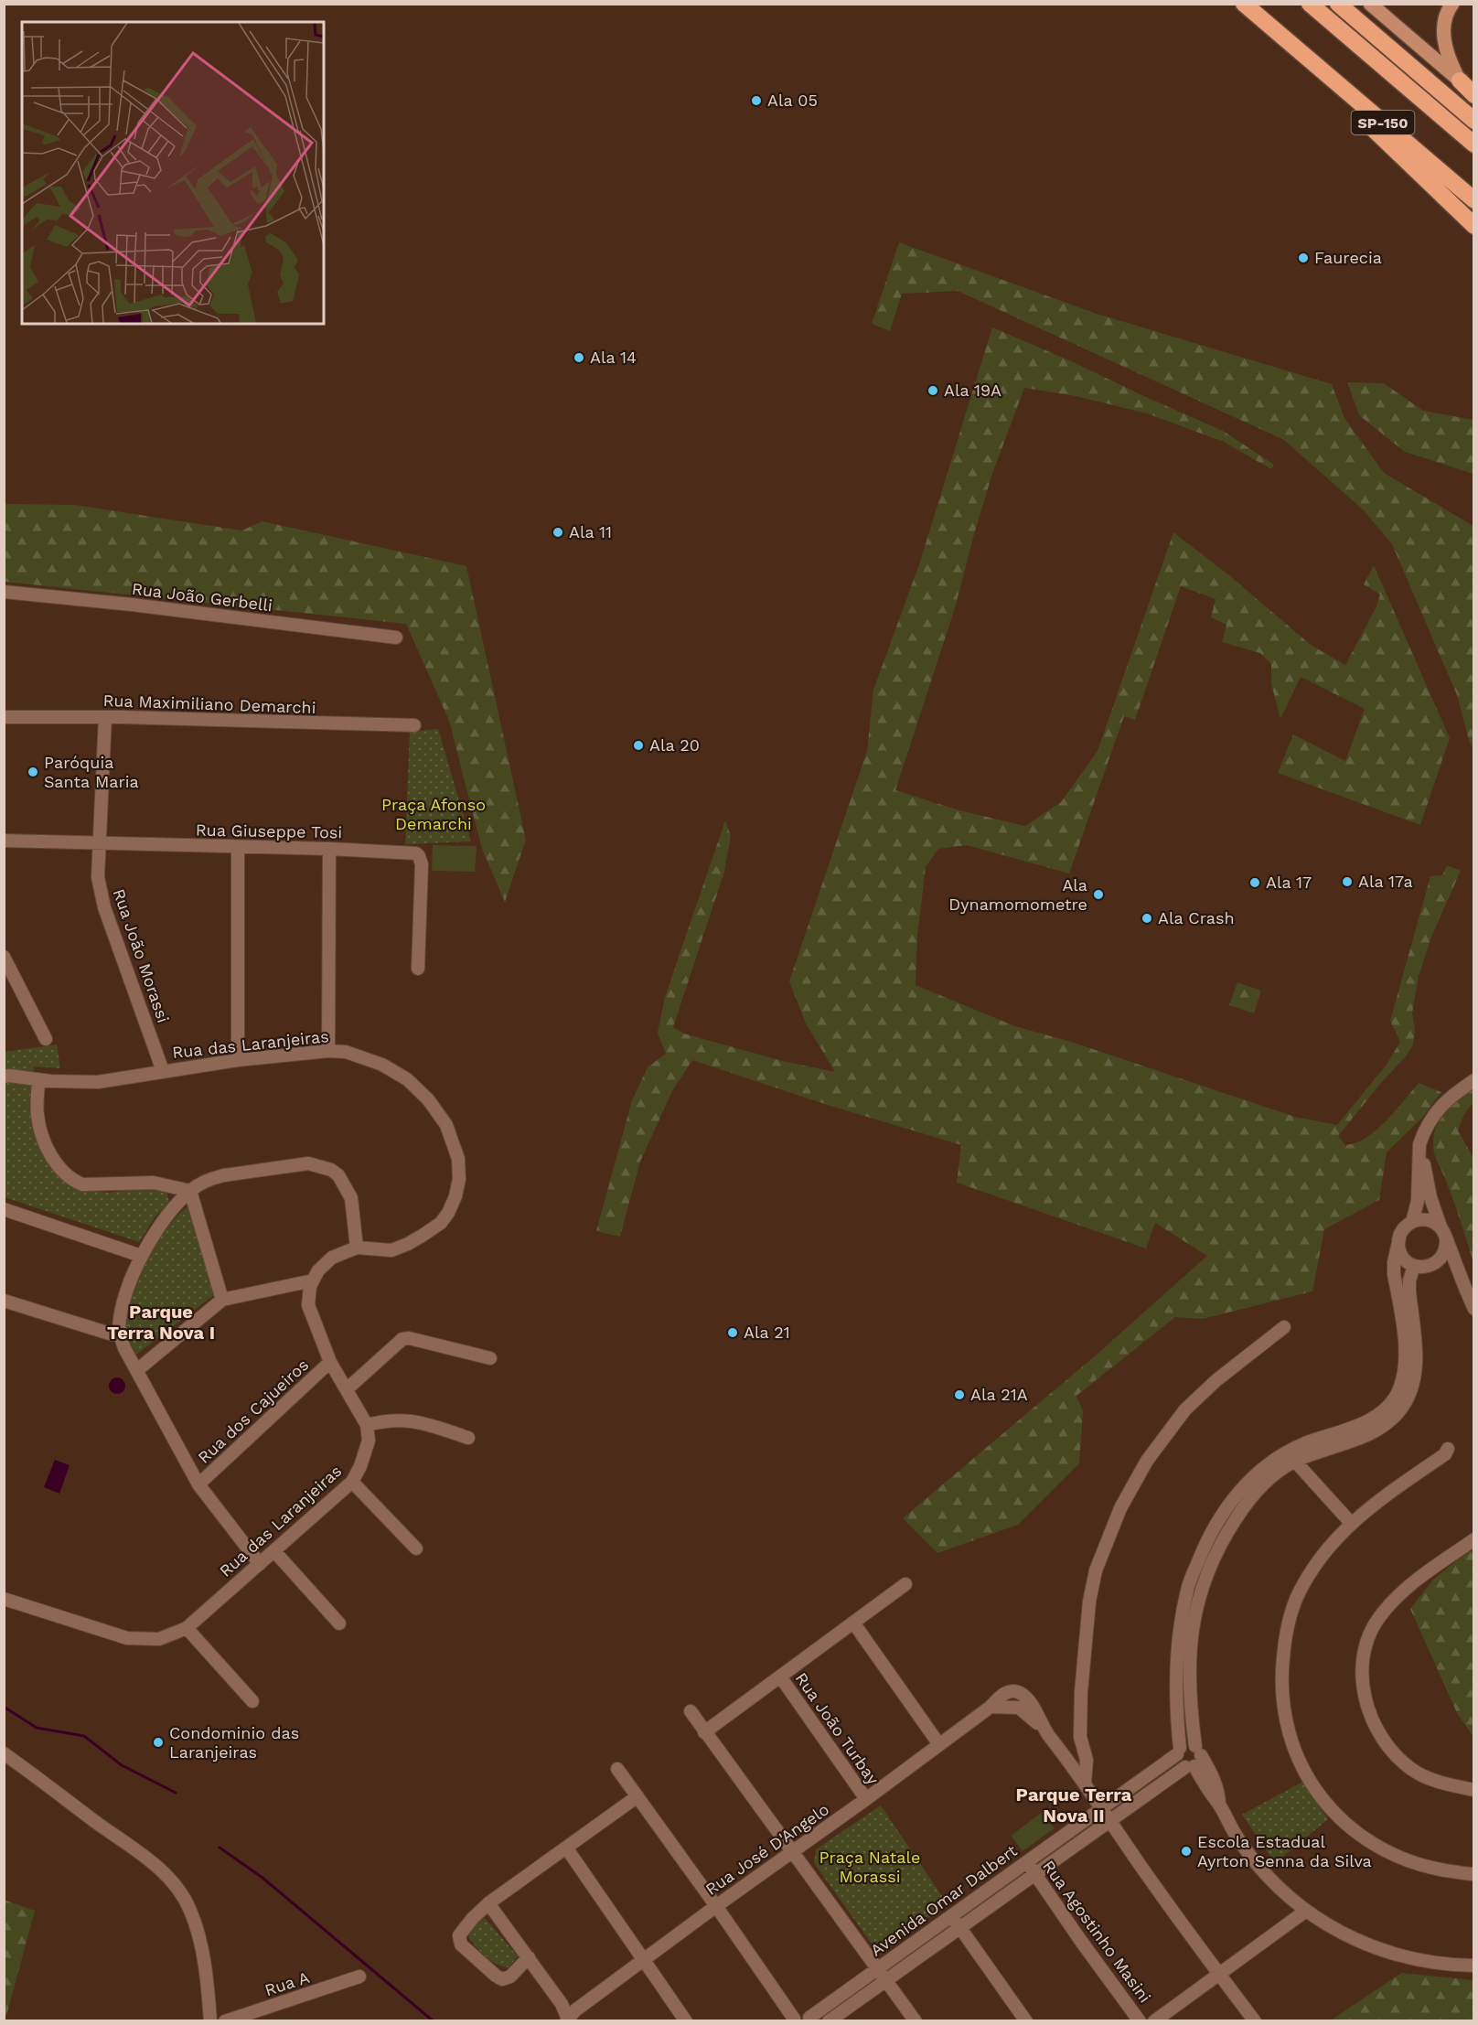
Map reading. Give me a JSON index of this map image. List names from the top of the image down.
{
  "streets": {
    "highway": ["SP-150"],
    "street": [
      "Rua João Gerbelli",
      "Rua Maximiliano Demarchi",
      "Rua Giuseppe Tosi",
      "Rua João Morassi",
      "Rua das Laranjeiras",
      "Rua dos Cajueiros",
      "Rua João Turbay",
      "Rua José D'Angelo",
      "Avenida Omar Dalbert",
      "Rua Agostinho Masini",
      "Rua A"
    ]
  },
  "crossings": [
    ["Rua Maximiliano Demarchi", "Rua João Morassi"],
    ["Rua Giuseppe Tosi", "Rua João Morassi"],
    ["Rua João Morassi", "Rua das Laranjeiras"],
    ["Rua João Turbay", "Rua José D'Angelo"],
    ["Avenida Omar Dalbert", "Rua Agostinho Masini"]
  ],
  "districts": ["Parque Terra Nova I", "Parque Terra Nova II"],
  "parks": ["Praça Afonso Demarchi", "Praça Natale Morassi"],
  "places": [
    "Ala 05",
    "Faurecia",
    "Ala 14",
    "Ala 19A",
    "Ala 11",
    "Ala 20",
    "Paróquia Santa Maria",
    "Ala 17a",
    "Ala 17",
    "Ala Dynamomometre",
    "Ala Crash",
    "Ala 21",
    "Ala 21A",
    "Condominio das Laranjeiras",
    "Escola Estadual Ayrton Senna da Silva"
  ]
}
